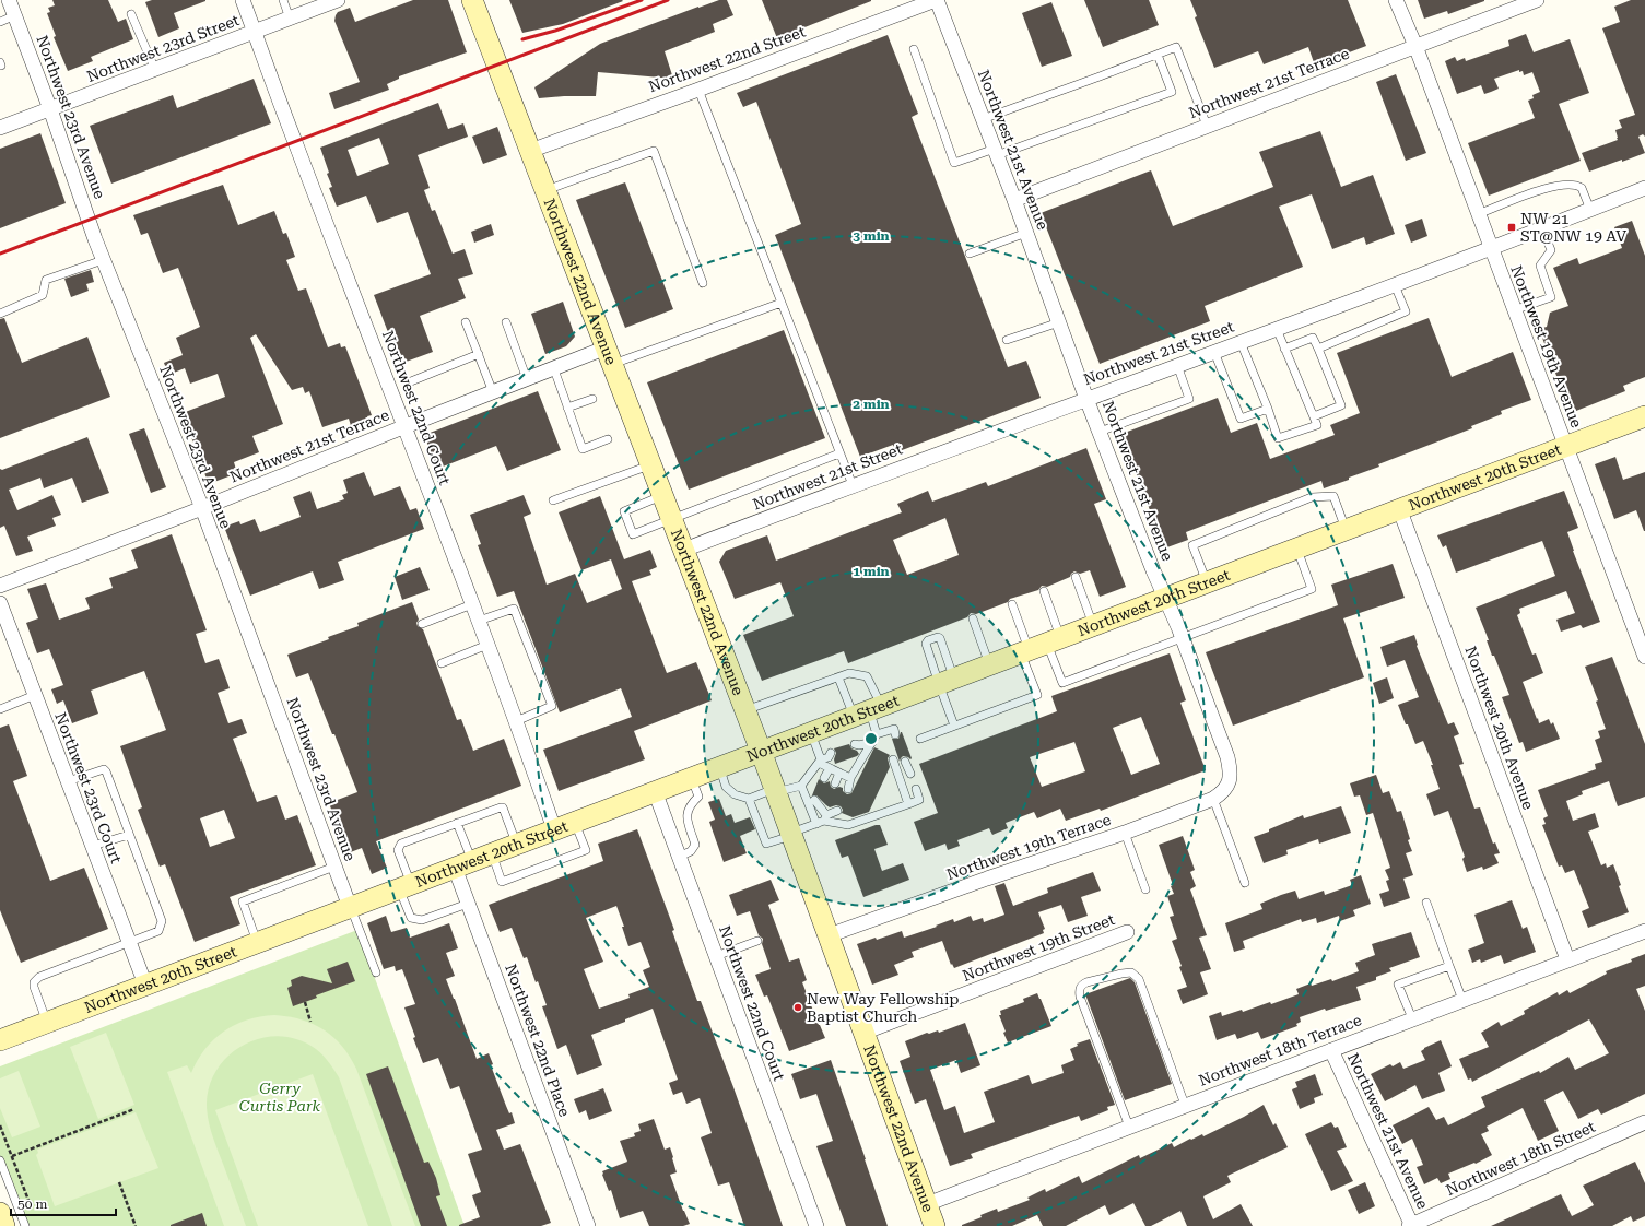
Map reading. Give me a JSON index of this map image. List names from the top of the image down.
{
  "streets": {
    "main road": ["Northwest 22nd Avenue", "Northwest 20th Street"],
    "street": [
      "Northwest 23rd Street",
      "Northwest 22nd Street",
      "Northwest 21st Terrace",
      "Northwest 23rd Avenue",
      "Northwest 21st Avenue",
      "Northwest 19th Avenue",
      "Northwest 21st Street",
      "Northwest 22nd Court",
      "Northwest 20th Avenue",
      "Northwest 23rd Court",
      "Northwest 19th Terrace",
      "Northwest 19th Street",
      "Northwest 22nd Place",
      "Northwest 18th Terrace",
      "Northwest 18th Street"
    ]
  },
  "crossings": [
    ["Northwest 23rd Street", "Northwest 23rd Avenue"],
    ["Northwest 23rd Street", "Northwest 22nd Court"],
    ["Northwest 22nd Street", "Northwest 21st Avenue"],
    ["Northwest 22nd Street", "Northwest 22nd Avenue"],
    ["Northwest 21st Terrace", "Northwest 23rd Avenue"],
    ["Northwest 21st Terrace", "Northwest 21st Avenue"],
    ["Northwest 21st Terrace", "Northwest 22nd Avenue"],
    ["Northwest 21st Terrace", "Northwest 19th Avenue"],
    ["Northwest 21st Terrace", "Northwest 22nd Court"],
    ["Northwest 23rd Avenue", "Northwest 20th Street"],
    ["Northwest 21st Avenue", "Northwest 21st Street"],
    ["Northwest 21st Avenue", "Northwest 20th Street"],
    ["Northwest 21st Avenue", "Northwest 19th Terrace"],
    ["Northwest 21st Avenue", "Northwest 18th Terrace"],
    ["Northwest 21st Avenue", "Northwest 18th Street"],
    ["Northwest 22nd Avenue", "Northwest 21st Street"],
    ["Northwest 22nd Avenue", "Northwest 20th Street"],
    ["Northwest 22nd Avenue", "Northwest 19th Terrace"],
    ["Northwest 22nd Avenue", "Northwest 19th Street"],
    ["Northwest 22nd Avenue", "Northwest 18th Terrace"],
    ["Northwest 19th Avenue", "Northwest 21st Street"],
    ["Northwest 19th Avenue", "Northwest 20th Street"],
    ["Northwest 22nd Court", "Northwest 20th Street"],
    ["Northwest 20th Street", "Northwest 20th Avenue"],
    ["Northwest 20th Street", "Northwest 23rd Court"],
    ["Northwest 20th Street", "Northwest 22nd Place"],
    ["Northwest 20th Avenue", "Northwest 18th Terrace"]
  ],
  "parks": ["Gerry Curtis Park"],
  "places": {
    "transit": ["NW 21 ST@NW 19 AV"],
    "other": ["New Way Fellowship Baptist Church"]
  },
  "scale_bar": "50 m",
  "rings": ["3 min", "2 min", "1 min"]
}
